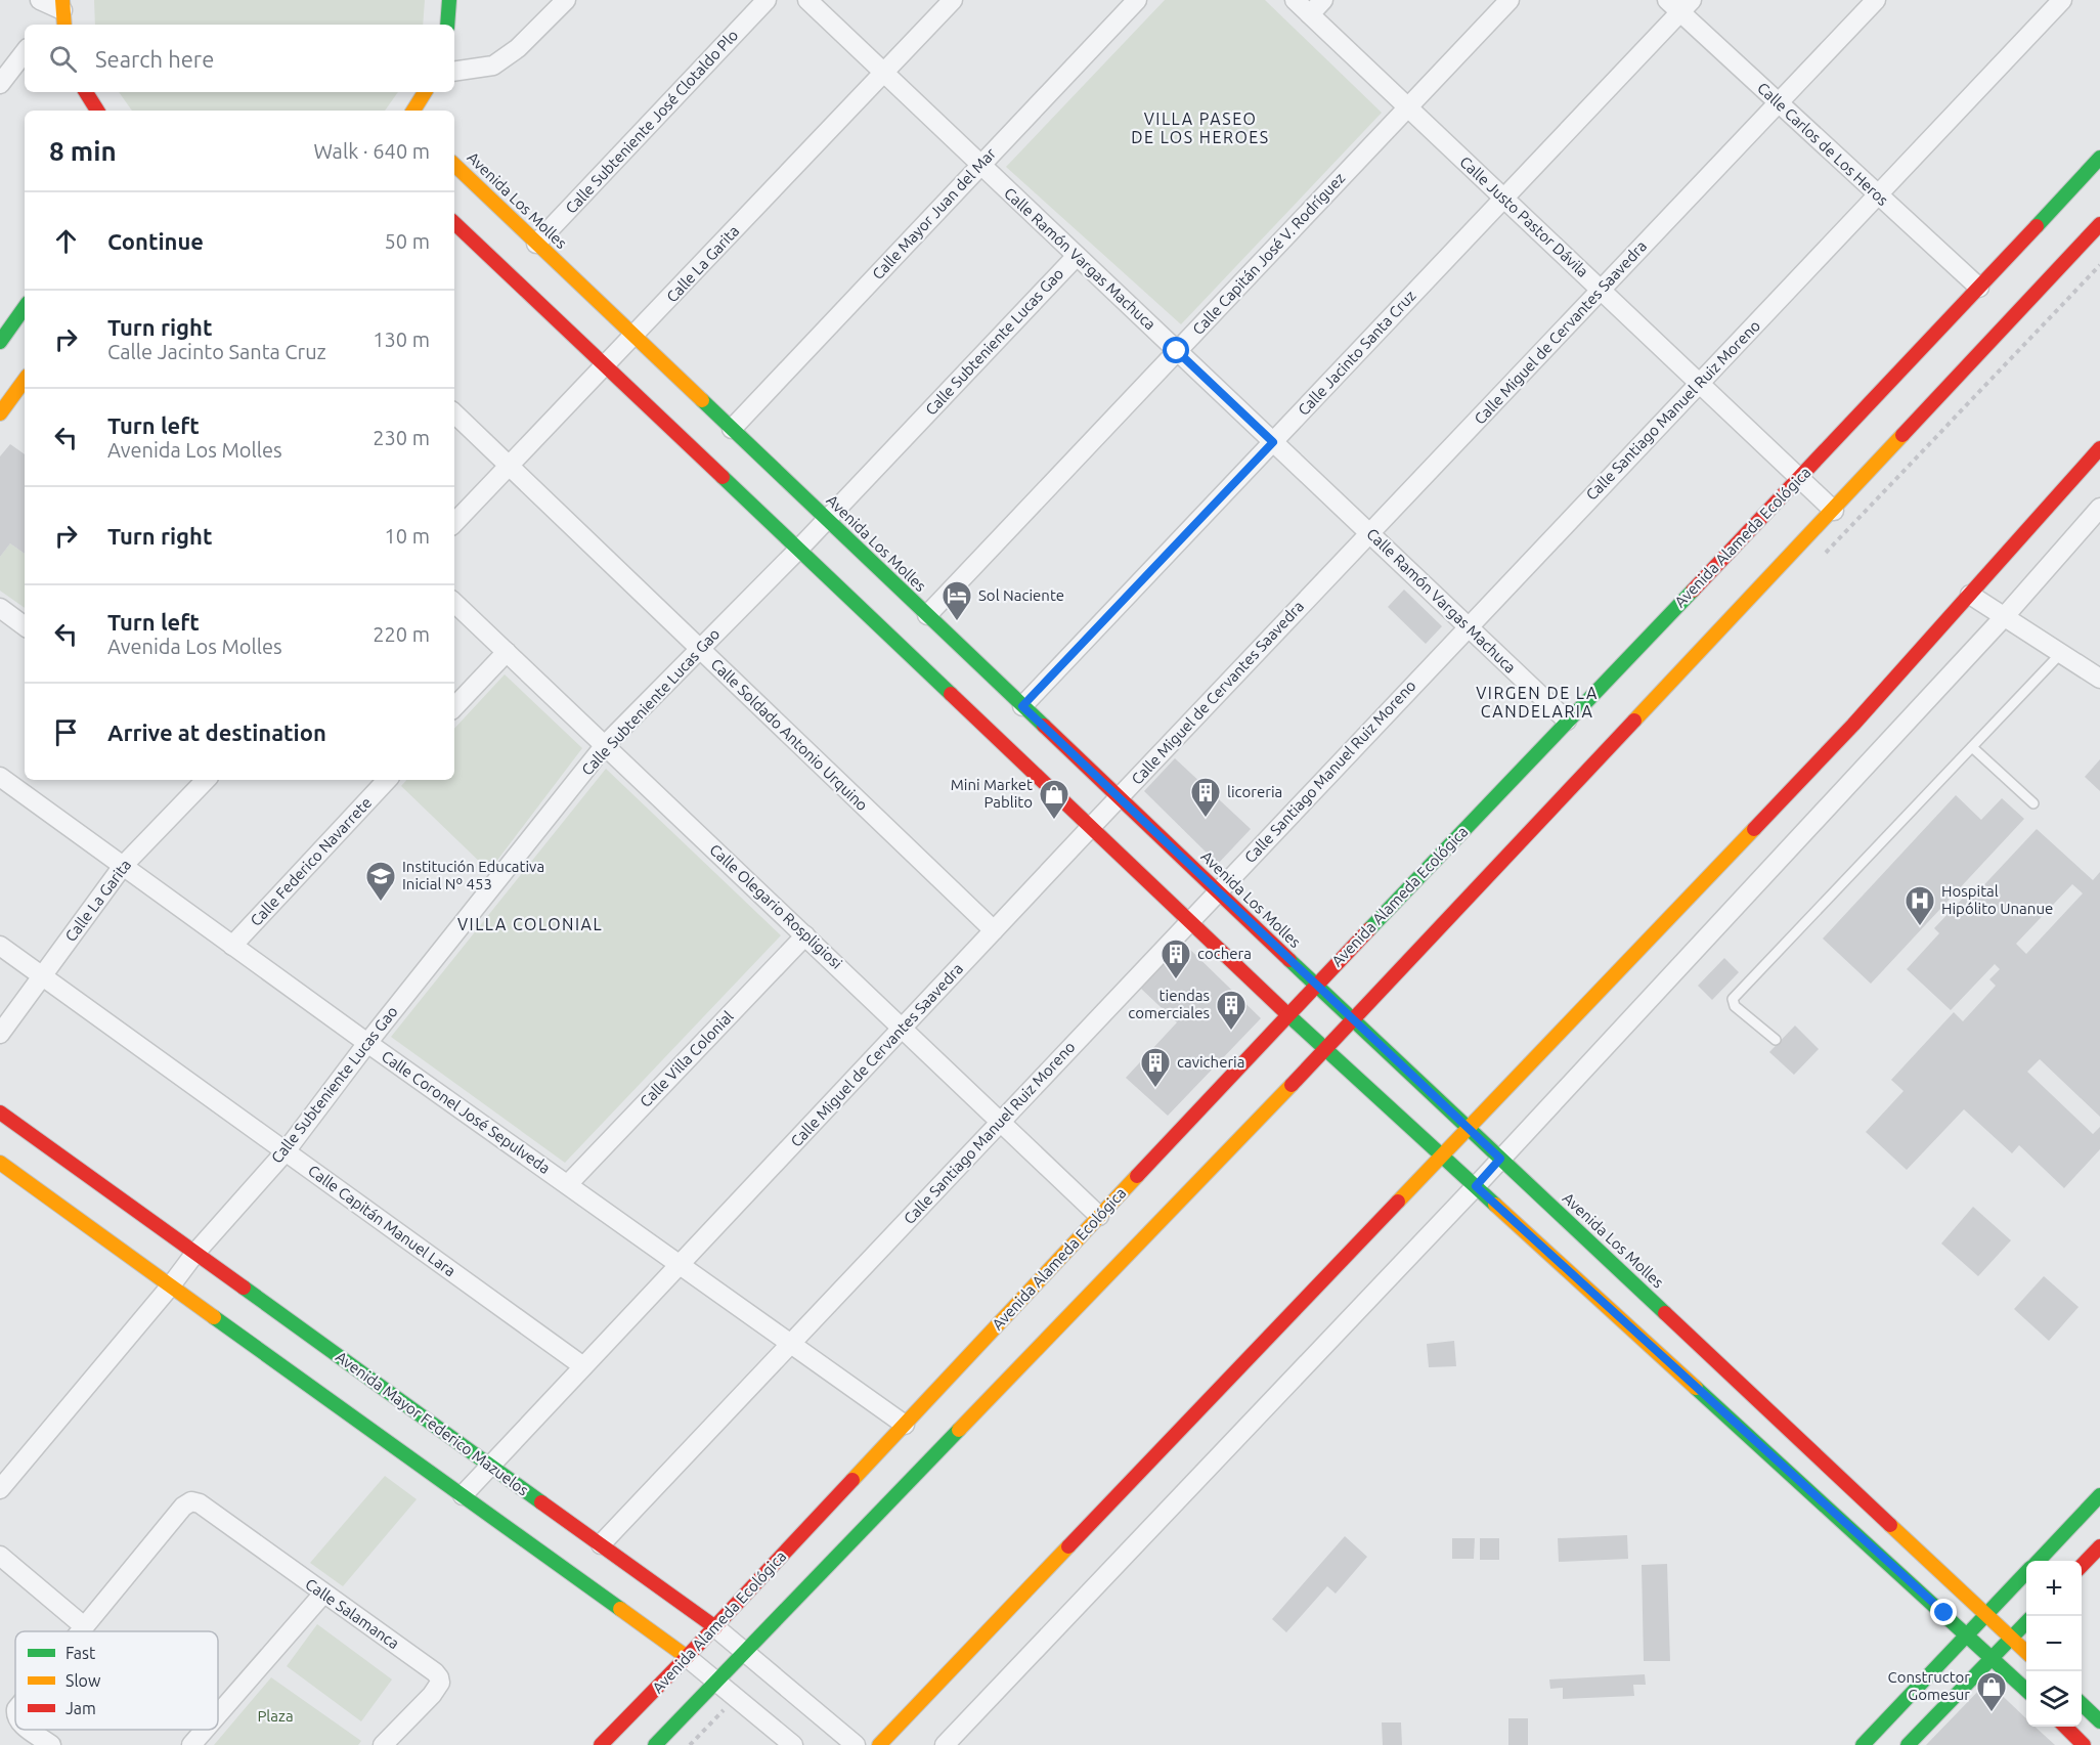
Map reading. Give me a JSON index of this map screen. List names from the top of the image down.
{
  "streets": {
    "street": [
      "Calle Subteniente José Clotaldo Plo",
      "Calle Carlos de Los Heros",
      "Avenida Los Molles",
      "Calle Mayor Juan del Mar",
      "Calle Justo Pastor Dávila",
      "Calle Capitán José V. Rodríguez",
      "Calle Ramón Vargas Machuca",
      "Calle La Garita",
      "Calle Miguel de Cervantes Saavedra",
      "Calle Subteniente Lucas Gao",
      "Calle Jacinto Santa Cruz",
      "Calle Santiago Manuel Ruiz Moreno",
      "Avenida Alameda Ecológica",
      "Calle Soldado Antonio Urquino",
      "Calle Federico Navarrete",
      "Calle Olegario Rospligiosi",
      "Calle Villa Colonial",
      "Calle Coronel José Sepulveda",
      "Calle Capitán Manuel Lara",
      "Avenida Mayor Federico Mazuelos",
      "Calle Salamanca"
    ]
  },
  "crossings": [
    ["Calle Subteniente José Clotaldo Plo", "Avenida Los Molles"],
    ["Calle Carlos de Los Heros", "Calle Miguel de Cervantes Saavedra"],
    ["Calle Carlos de Los Heros", "Calle Jacinto Santa Cruz"],
    ["Calle Carlos de Los Heros", "Calle Santiago Manuel Ruiz Moreno"],
    ["Calle Carlos de Los Heros", "Avenida Alameda Ecológica"],
    ["Avenida Los Molles", "Calle Mayor Juan del Mar"],
    ["Avenida Los Molles", "Calle Capitán José V. Rodríguez"],
    ["Avenida Los Molles", "Calle La Garita"],
    ["Avenida Los Molles", "Calle Miguel de Cervantes Saavedra"],
    ["Avenida Los Molles", "Calle Subteniente Lucas Gao"],
    ["Avenida Los Molles", "Calle Jacinto Santa Cruz"],
    ["Avenida Los Molles", "Calle Santiago Manuel Ruiz Moreno"],
    ["Avenida Los Molles", "Avenida Alameda Ecológica"],
    ["Calle Mayor Juan del Mar", "Calle Ramón Vargas Machuca"],
    ["Calle Justo Pastor Dávila", "Calle Capitán José V. Rodríguez"],
    ["Calle Justo Pastor Dávila", "Calle Miguel de Cervantes Saavedra"],
    ["Calle Justo Pastor Dávila", "Calle Jacinto Santa Cruz"],
    ["Calle Justo Pastor Dávila", "Calle Santiago Manuel Ruiz Moreno"],
    ["Calle Justo Pastor Dávila", "Avenida Alameda Ecológica"],
    ["Calle Capitán José V. Rodríguez", "Calle Ramón Vargas Machuca"],
    ["Calle Ramón Vargas Machuca", "Calle La Garita"],
    ["Calle Ramón Vargas Machuca", "Calle Miguel de Cervantes Saavedra"],
    ["Calle Ramón Vargas Machuca", "Calle Subteniente Lucas Gao"],
    ["Calle Ramón Vargas Machuca", "Calle Jacinto Santa Cruz"],
    ["Calle Ramón Vargas Machuca", "Calle Santiago Manuel Ruiz Moreno"],
    ["Calle Ramón Vargas Machuca", "Avenida Alameda Ecológica"],
    ["Calle La Garita", "Calle Soldado Antonio Urquino"],
    ["Calle La Garita", "Calle Coronel José Sepulveda"],
    ["Calle La Garita", "Calle Capitán Manuel Lara"],
    ["Calle Miguel de Cervantes Saavedra", "Calle Soldado Antonio Urquino"],
    ["Calle Miguel de Cervantes Saavedra", "Calle Olegario Rospligiosi"],
    ["Calle Miguel de Cervantes Saavedra", "Calle Coronel José Sepulveda"],
    ["Calle Miguel de Cervantes Saavedra", "Calle Capitán Manuel Lara"],
    ["Calle Miguel de Cervantes Saavedra", "Avenida Mayor Federico Mazuelos"],
    ["Calle Subteniente Lucas Gao", "Calle Soldado Antonio Urquino"],
    ["Calle Subteniente Lucas Gao", "Calle Olegario Rospligiosi"],
    ["Calle Subteniente Lucas Gao", "Calle Coronel José Sepulveda"],
    ["Calle Subteniente Lucas Gao", "Calle Capitán Manuel Lara"],
    ["Calle Subteniente Lucas Gao", "Avenida Mayor Federico Mazuelos"],
    ["Calle Santiago Manuel Ruiz Moreno", "Calle Olegario Rospligiosi"],
    ["Calle Santiago Manuel Ruiz Moreno", "Calle Coronel José Sepulveda"],
    ["Calle Santiago Manuel Ruiz Moreno", "Avenida Mayor Federico Mazuelos"],
    ["Avenida Alameda Ecológica", "Calle Olegario Rospligiosi"],
    ["Avenida Alameda Ecológica", "Calle Coronel José Sepulveda"],
    ["Avenida Alameda Ecológica", "Avenida Mayor Federico Mazuelos"],
    ["Calle Federico Navarrete", "Calle Coronel José Sepulveda"],
    ["Calle Olegario Rospligiosi", "Calle Villa Colonial"],
    ["Calle Villa Colonial", "Calle Coronel José Sepulveda"]
  ],
  "districts": ["VILLA PASEO DE LOS HEROES", "VIRGEN DE LA CANDELARIA", "VILLA COLONIAL"],
  "parks": ["Plaza"],
  "places": {
    "hotel": ["Sol Naciente"],
    "building": [
      "licoreria",
      "cochera",
      "tiendas comerciales",
      "cavicheria"
    ],
    "shop": ["Mini Market Pablito", "Constructor Gomesur"],
    "school or university": ["Institución Educativa Inicial Nº 453"],
    "hospital": ["Hospital Hipólito Unanue"]
  },
  "legend": ["Fast", "Slow", "Jam"],
  "page": {
    "search": "Search here",
    "heading": ["8 min", "Walk · 640 m"],
    "list": [
      ["Continue", "50 m"],
      ["Turn right", "Calle Jacinto Santa Cruz", "130 m"],
      ["Turn left", "Avenida Los Molles", "230 m"],
      ["Turn right", "10 m"],
      ["Turn left", "Avenida Los Molles", "220 m"],
      "Arrive at destination"
    ],
    "map_buttons": ["+", "−"]
  }
}
